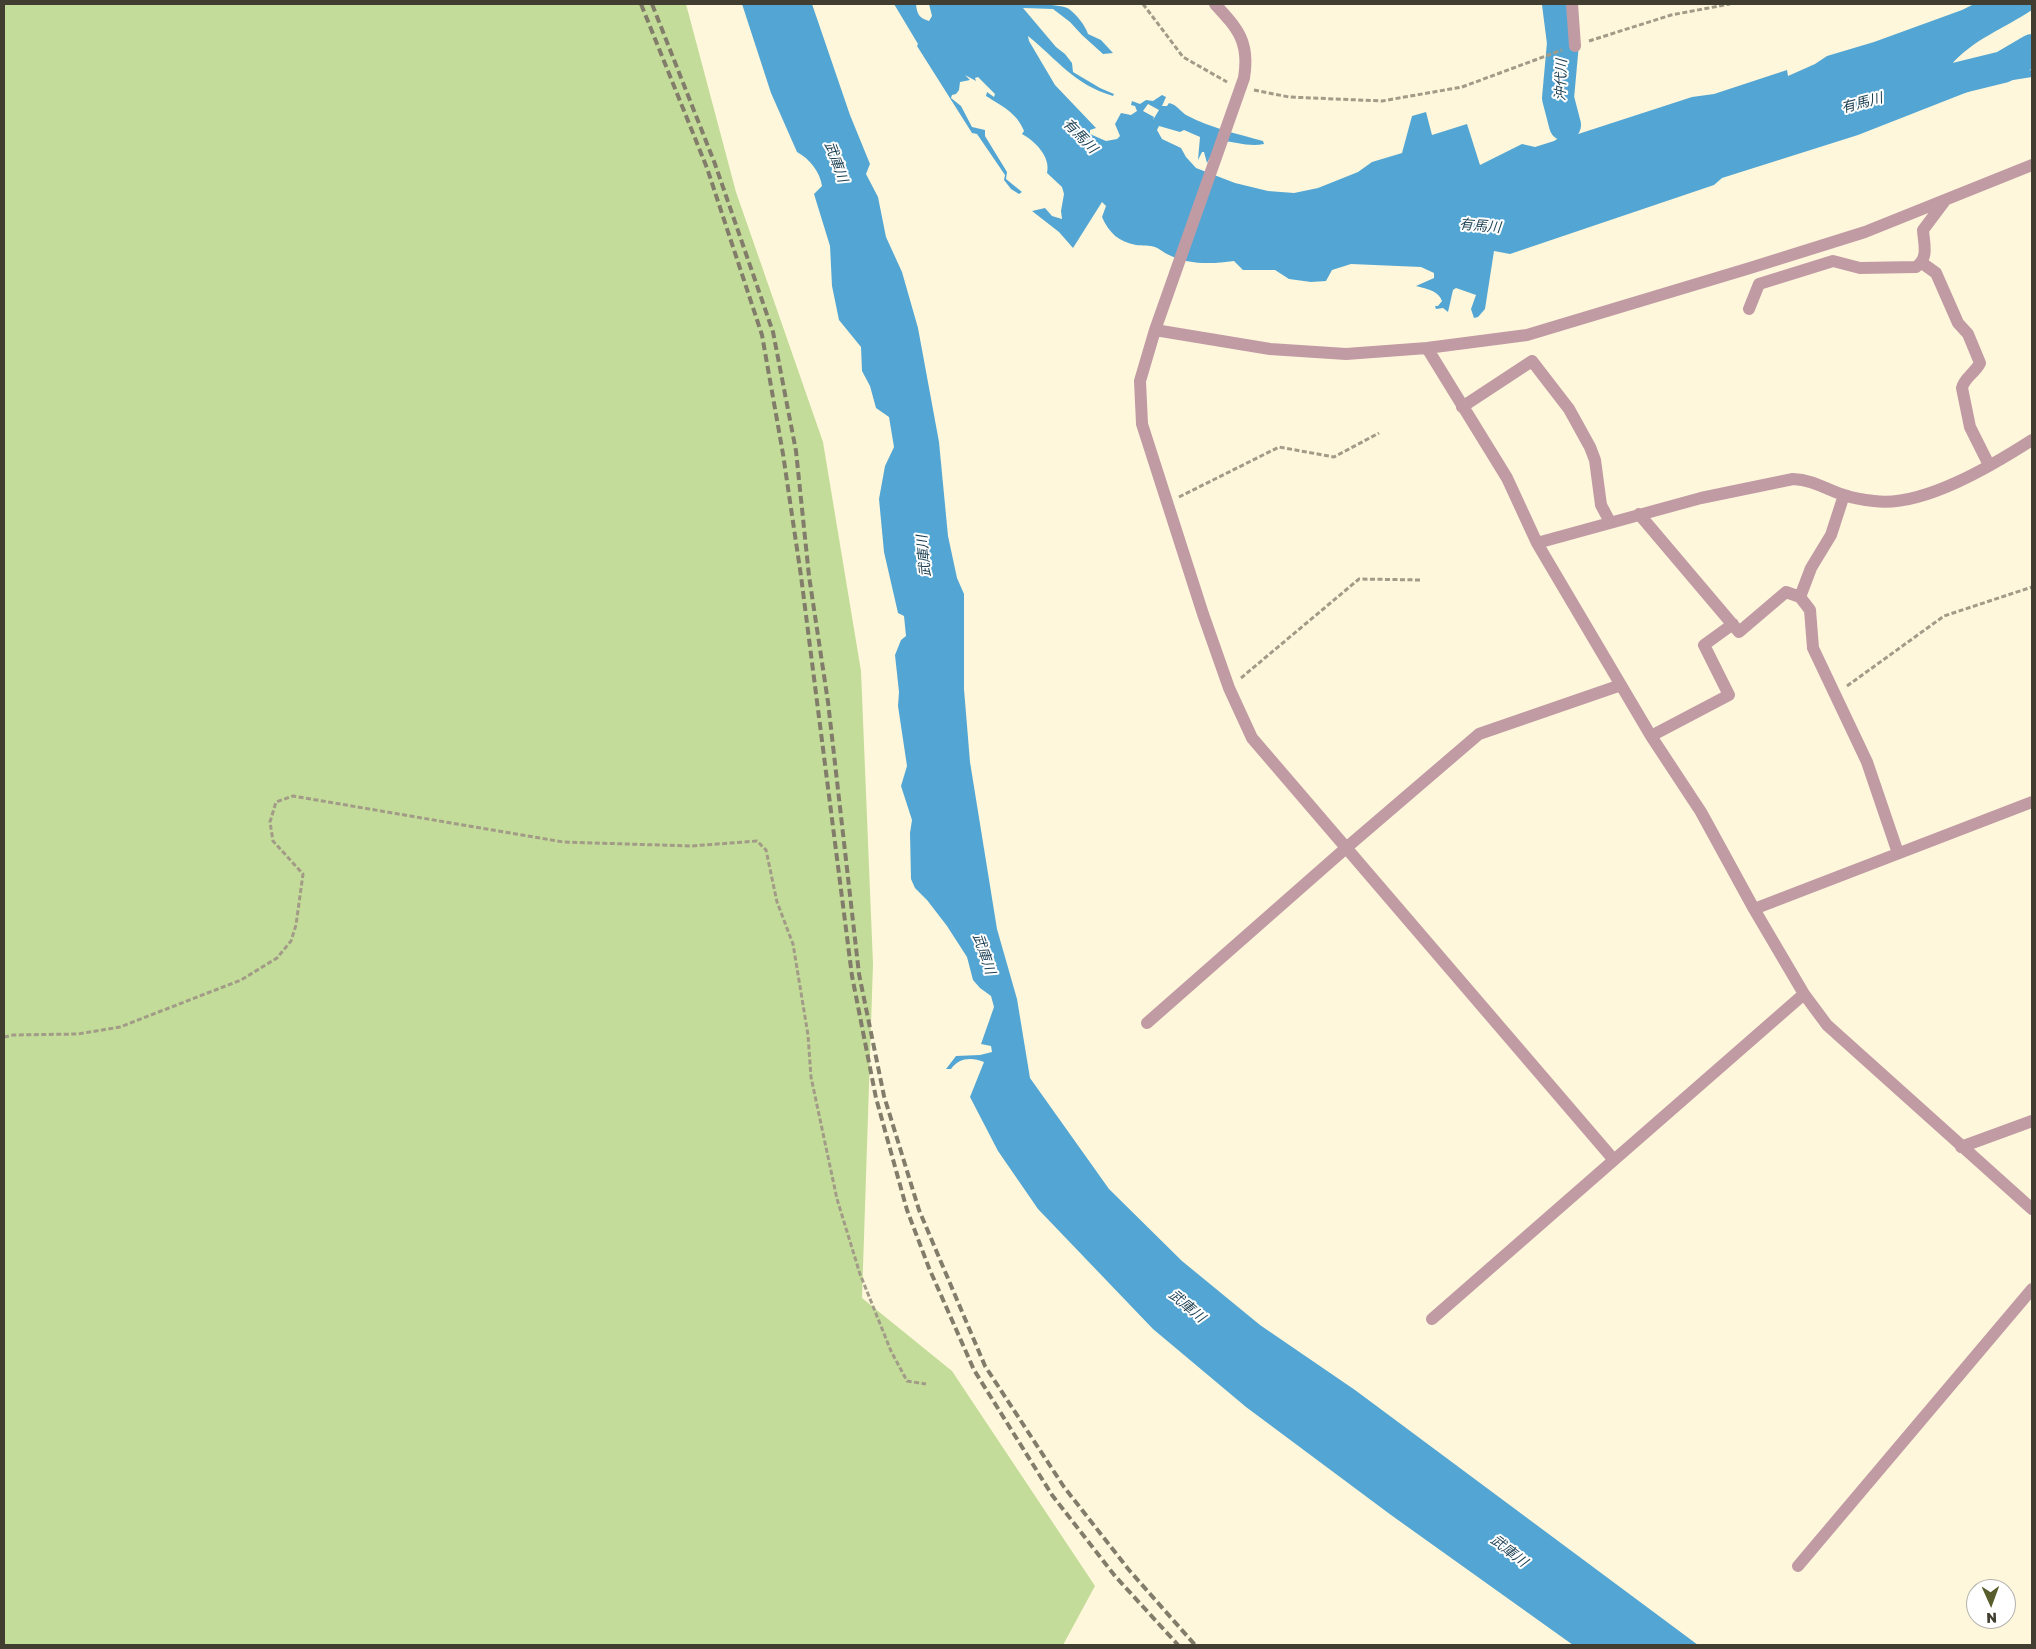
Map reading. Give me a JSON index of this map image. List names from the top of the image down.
{
  "water": ["沖代川", "有馬川", "武庫川"],
  "north": "bottom"
}
